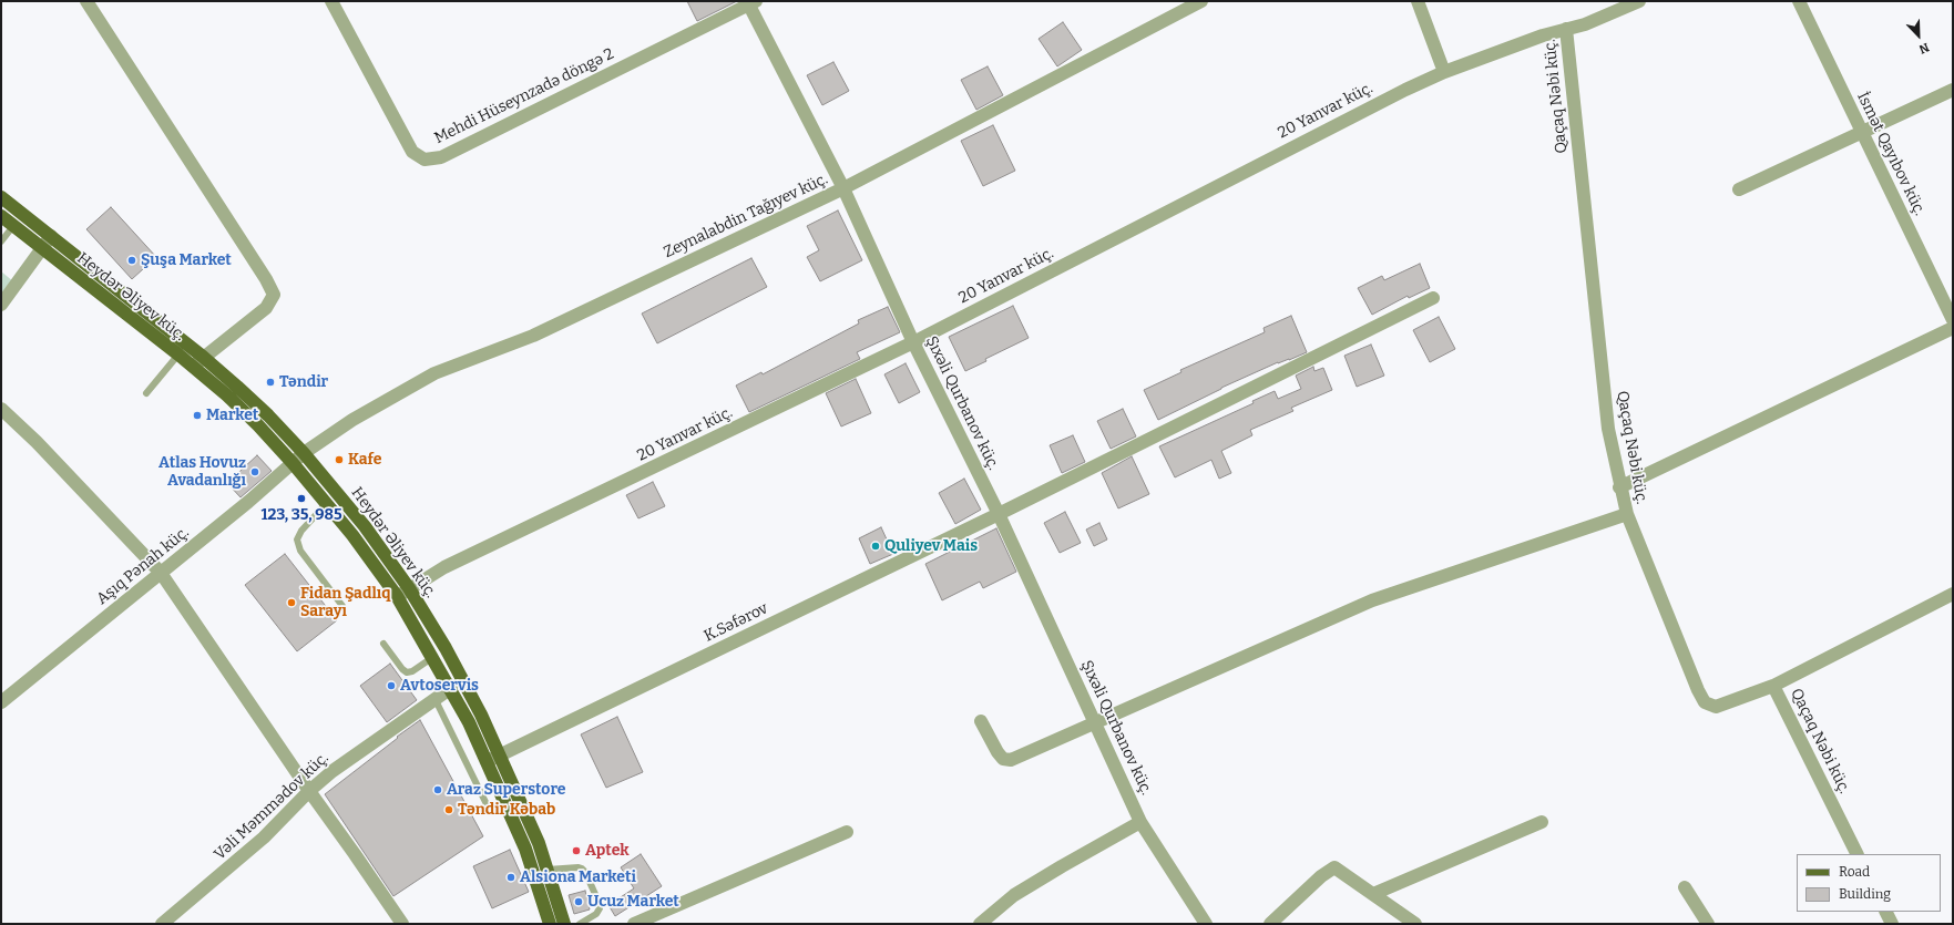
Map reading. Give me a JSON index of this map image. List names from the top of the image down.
{
  "streets": {
    "main road": ["Heydər Əliyev küç."],
    "street": [
      "Mehdi Hüseynzadə döngə 2",
      "Qaçaq Nəbi küç.",
      "20 Yanvar küç.",
      "İsmət Qayıbov küç.",
      "Zeynalabdin Tağıyev küç.",
      "Şıxəli Qurbanov küç.",
      "Aşıq Pənah küç.",
      "K.Səfərov",
      "Vəli Məmmədov küç."
    ]
  },
  "crossings": [
    ["Mehdi Hüseynzadə döngə 2", "Şıxəli Qurbanov küç."],
    ["Qaçaq Nəbi küç.", "20 Yanvar küç."],
    ["20 Yanvar küç.", "Heydər Əliyev küç."],
    ["20 Yanvar küç.", "Şıxəli Qurbanov küç."],
    ["Zeynalabdin Tağıyev küç.", "Heydər Əliyev küç."],
    ["Zeynalabdin Tağıyev küç.", "Şıxəli Qurbanov küç."],
    ["Zeynalabdin Tağıyev küç.", "Aşıq Pənah küç."],
    ["Heydər Əliyev küç.", "Aşıq Pənah küç."],
    ["Heydər Əliyev küç.", "K.Səfərov"],
    ["Heydər Əliyev küç.", "Vəli Məmmədov küç."],
    ["Şıxəli Qurbanov küç.", "K.Səfərov"]
  ],
  "places": [
    "Şuşa Market",
    "Təndir",
    "Market",
    "Kafe",
    "Atlas Hovuz Avadanlığı",
    "123, 35, 985",
    "Quliyev Mais",
    "Fidan Şadlıq Sarayı",
    "Avtoservis",
    "Araz Superstore",
    "Təndir Kəbab",
    "Aptek",
    "Alsiona Marketi",
    "Ucuz Market"
  ],
  "legend": ["Road", "Building"],
  "north": "bottom right"
}
